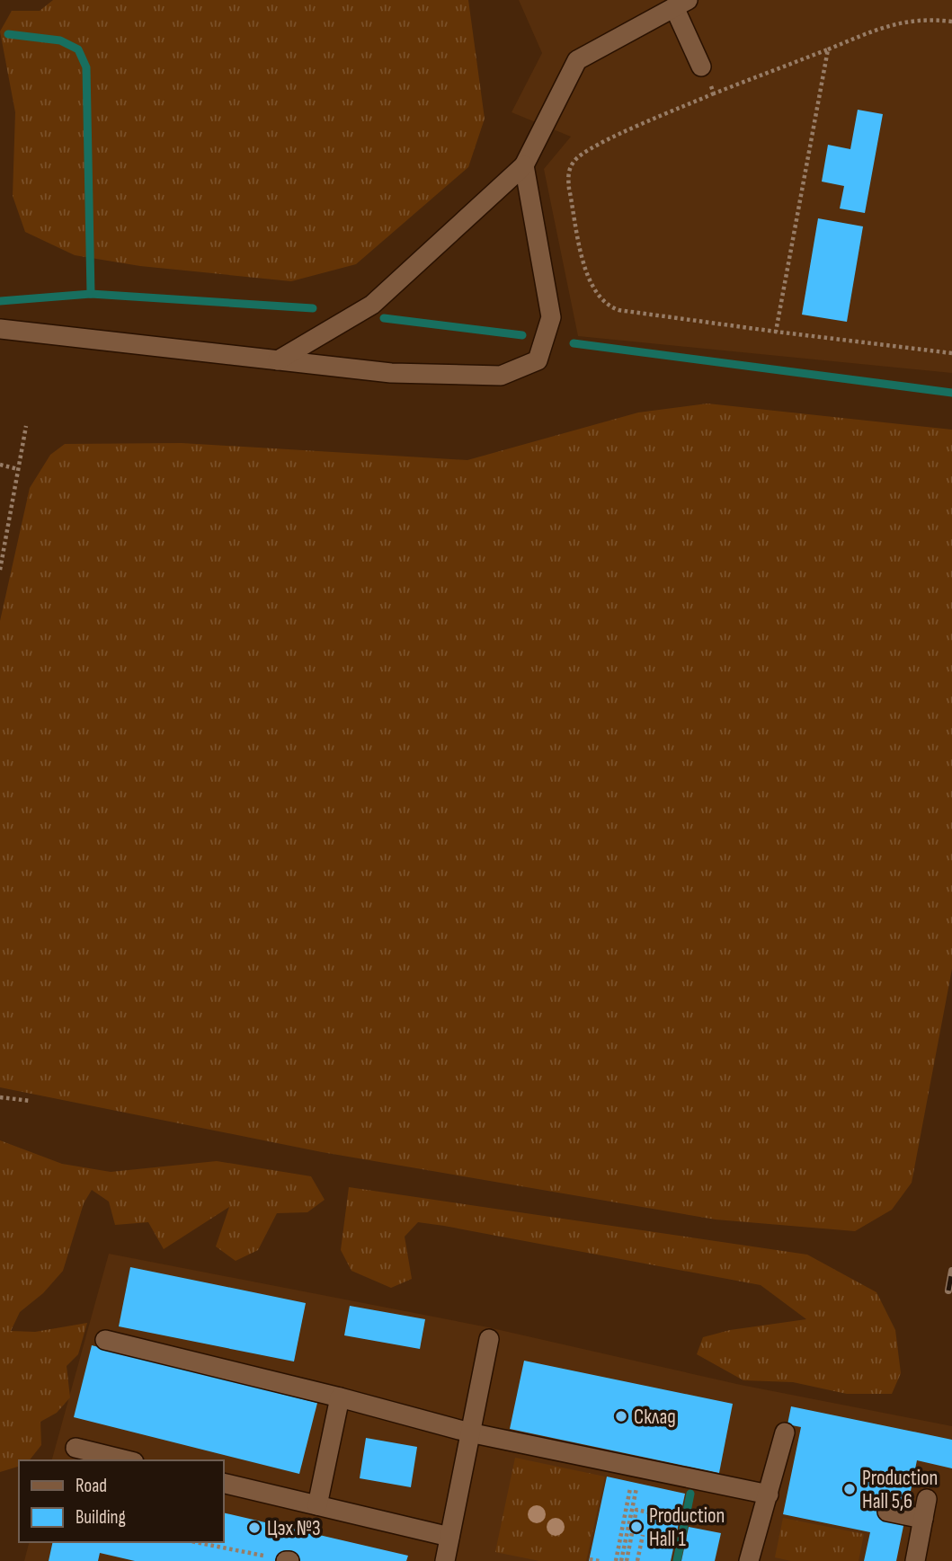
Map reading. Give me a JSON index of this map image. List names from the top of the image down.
{
  "places": [
    "Склад",
    "Production Hall 5,6",
    "Production Hall 1",
    "Цэх №3"
  ],
  "legend": ["Road", "Building"]
}
